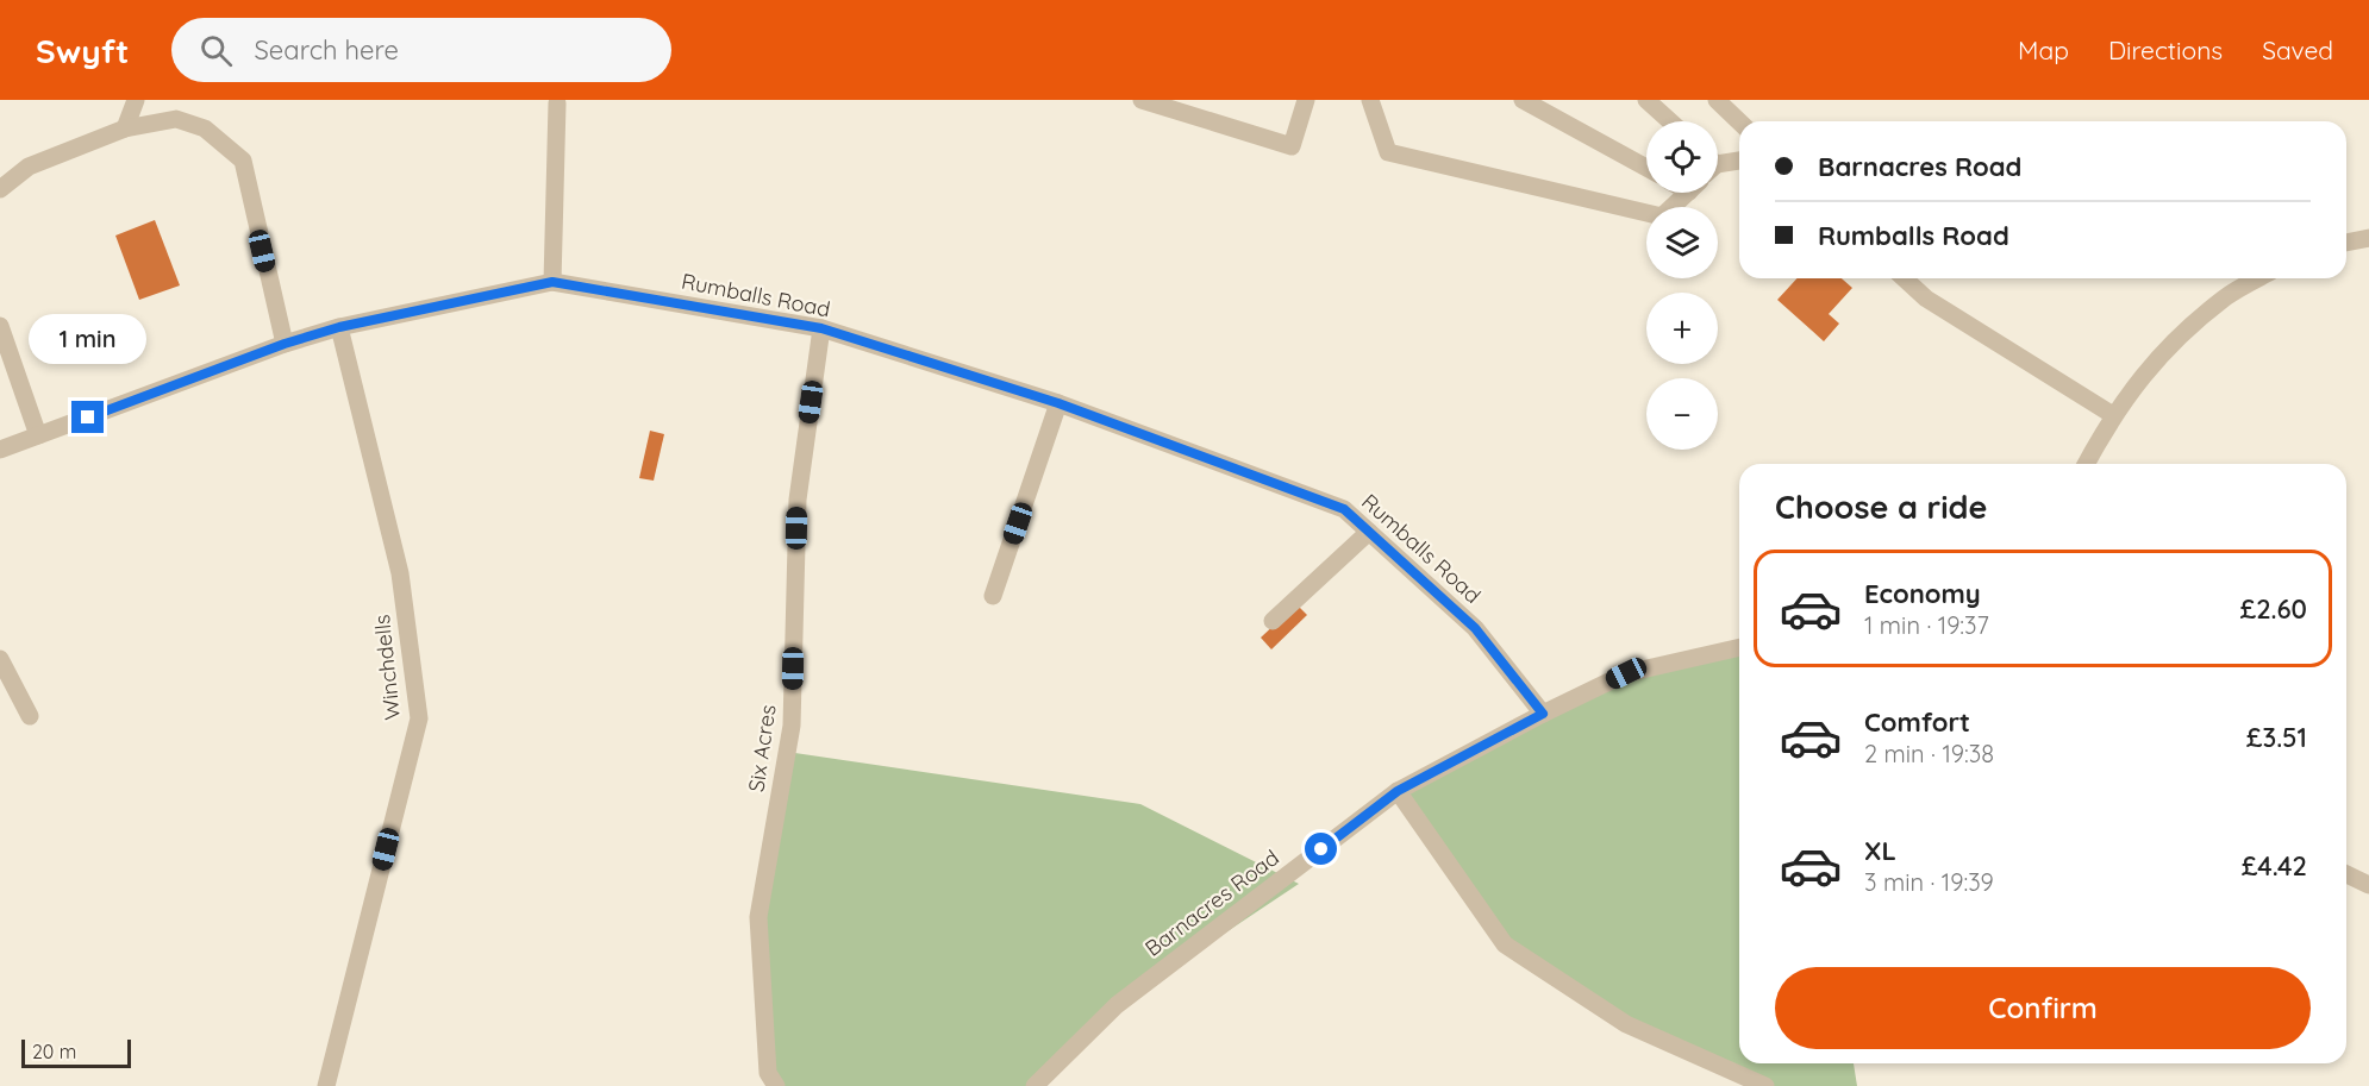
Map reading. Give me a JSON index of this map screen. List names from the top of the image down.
{
  "streets": {
    "street": [
      "Rumballs Road",
      "Winchdells",
      "Six Acres",
      "Barnacres Road"
    ]
  },
  "crossings": [
    ["Rumballs Road", "Winchdells"],
    ["Rumballs Road", "Six Acres"],
    ["Rumballs Road", "Barnacres Road"]
  ],
  "scale_bar": "20 m",
  "page": {
    "header": "Swyft",
    "search": "Search here",
    "nav": ["Map", "Directions", "Saved"],
    "map_buttons": ["+", "−"],
    "banner": ["Barnacres Road", "Rumballs Road"],
    "bubble": "1 min",
    "heading": "Choose a ride",
    "list": [
      {
        "name": "Economy",
        "note": "1 min · 19:37",
        "value": "£2.60"
      },
      {
        "name": "Comfort",
        "note": "2 min · 19:38",
        "value": "£3.51"
      },
      {
        "name": "XL",
        "note": "3 min · 19:39",
        "value": "£4.42"
      }
    ],
    "buttons": "Confirm",
    "scale": "20 m"
  }
}
